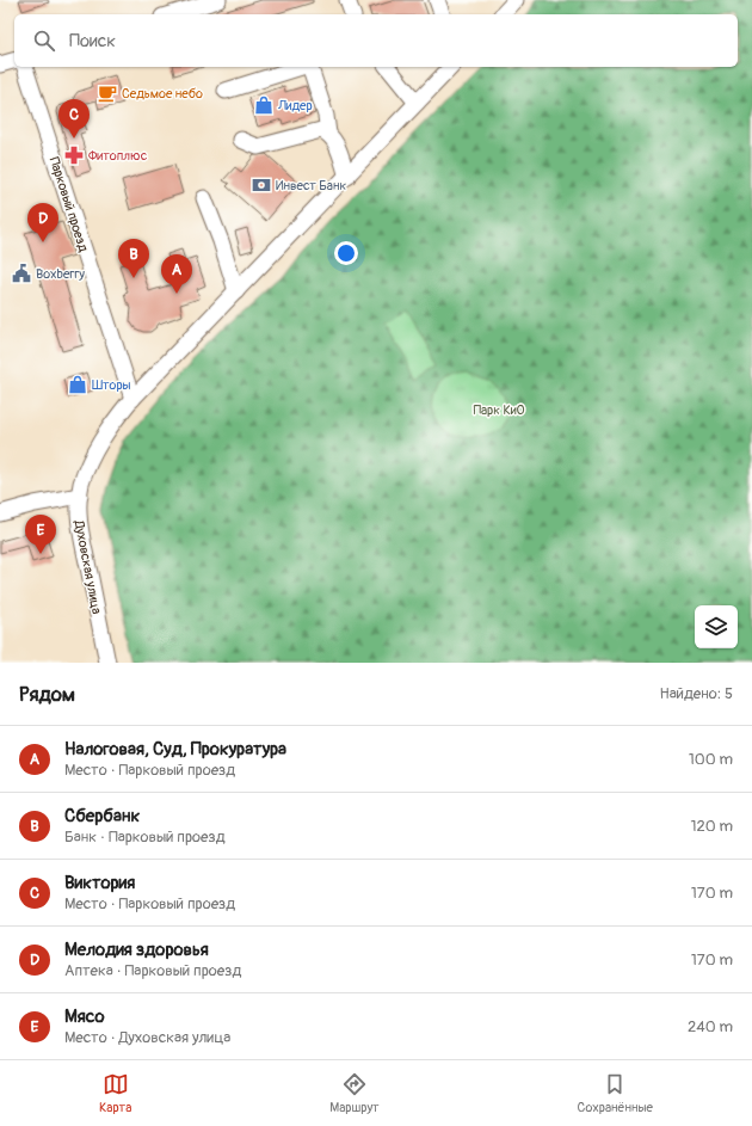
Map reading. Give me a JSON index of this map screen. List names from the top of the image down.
{
  "streets": {
    "street": ["Парковый проезд", "Духовская улица"]
  },
  "parks": ["Парк КиО"],
  "places": {
    "cafe": ["Седьмое небо"],
    "shop": ["Лидер", "Шторы"],
    "pharmacy": ["Фитоплюс"],
    "bank": ["Инвест Банк"],
    "public building": ["Boxberry"]
  },
  "page": {
    "search": "Поиск",
    "pins": [
      "C",
      "D",
      "B",
      "A",
      "E"
    ],
    "heading": ["Рядом", "Найдено: 5"],
    "list": [
      {
        "mark": "A",
        "name": "Налоговая, Суд, Прокуратура",
        "note": "Место · Парковый проезд",
        "value": "100 m"
      },
      {
        "mark": "B",
        "name": "Сбербанк",
        "note": "Банк · Парковый проезд",
        "value": "120 m"
      },
      {
        "mark": "C",
        "name": "Виктория",
        "note": "Место · Парковый проезд",
        "value": "170 m"
      },
      {
        "mark": "D",
        "name": "Мелодия здоровья",
        "note": "Аптека · Парковый проезд",
        "value": "170 m"
      },
      {
        "mark": "E",
        "name": "Мясо",
        "note": "Место · Духовская улица",
        "value": "240 m"
      }
    ],
    "nav": ["Карта", "Маршрут", "Сохранённые"]
  }
}
